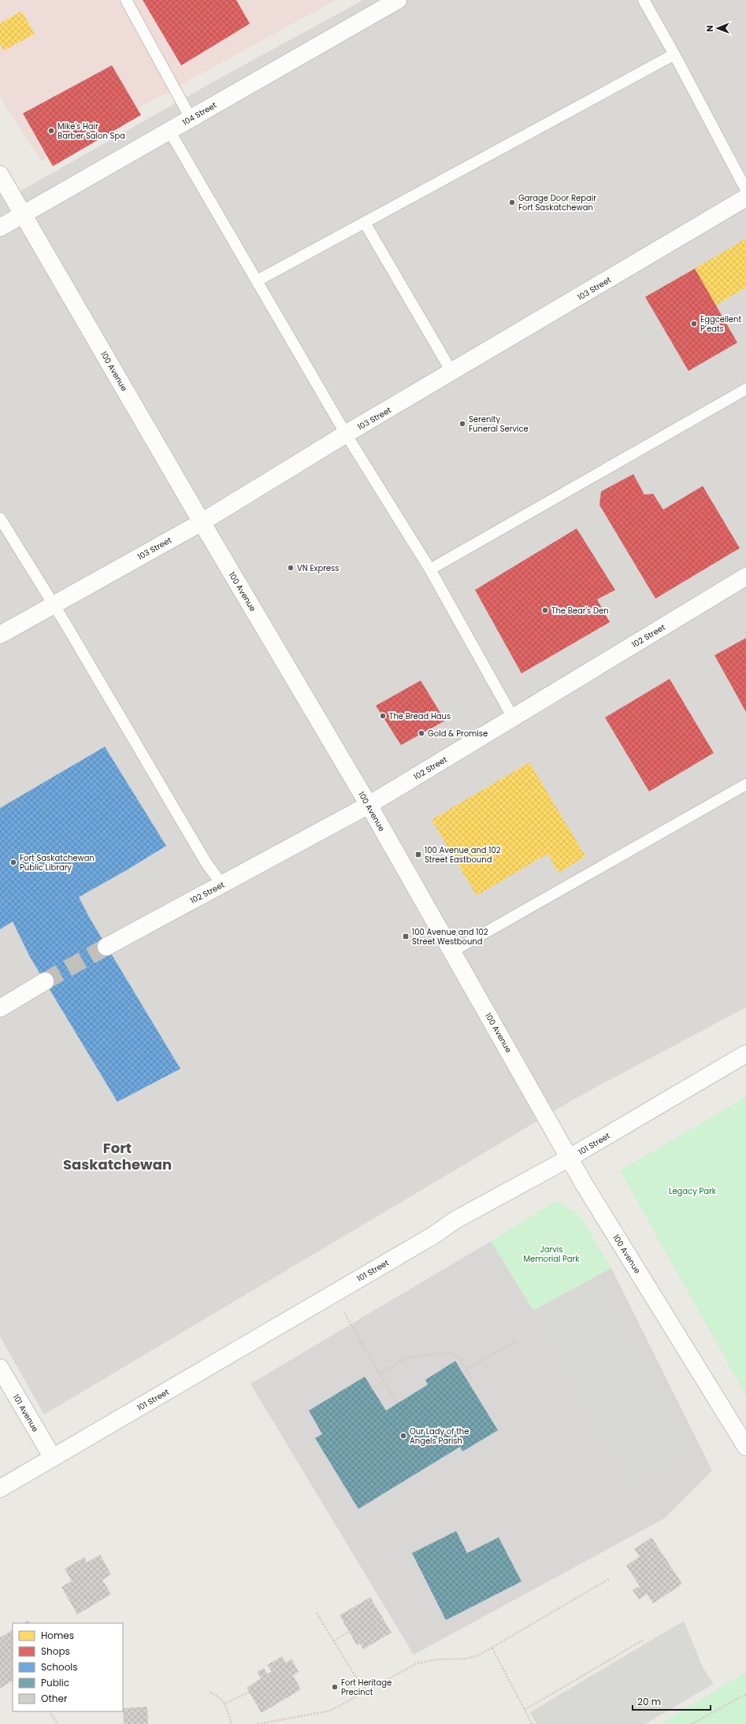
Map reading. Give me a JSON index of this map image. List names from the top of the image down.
{
  "streets": {
    "street": [
      "104 Street",
      "103 Street",
      "100 Avenue",
      "102 Street",
      "101 Street",
      "101 Avenue"
    ]
  },
  "crossings": [
    ["104 Street", "100 Avenue"],
    ["103 Street", "100 Avenue"],
    ["100 Avenue", "102 Street"],
    ["100 Avenue", "101 Street"],
    ["101 Street", "101 Avenue"]
  ],
  "districts": ["Fort Saskatchewan"],
  "parks": ["Legacy Park", "Jarvis Memorial Park"],
  "places": {
    "other": [
      "Mike's Hair Barber Salon Spa",
      "Garage Door Repair Fort Saskatchewan",
      "Eggcellent P’eats",
      "Serenity Funeral Service",
      "VN Express",
      "The Bear's Den",
      "The Bread Haus",
      "Gold & Promise",
      "Fort Saskatchewan Public Library",
      "Our Lady of the Angels Parish",
      "Fort Heritage Precinct"
    ],
    "transit": ["100 Avenue and 102 Street Eastbound", "100 Avenue and 102 Street Westbound"]
  },
  "legend": [
    "Homes",
    "Shops",
    "Schools",
    "Public",
    "Other"
  ],
  "scale_bar": "20 m",
  "north": "left"
}
